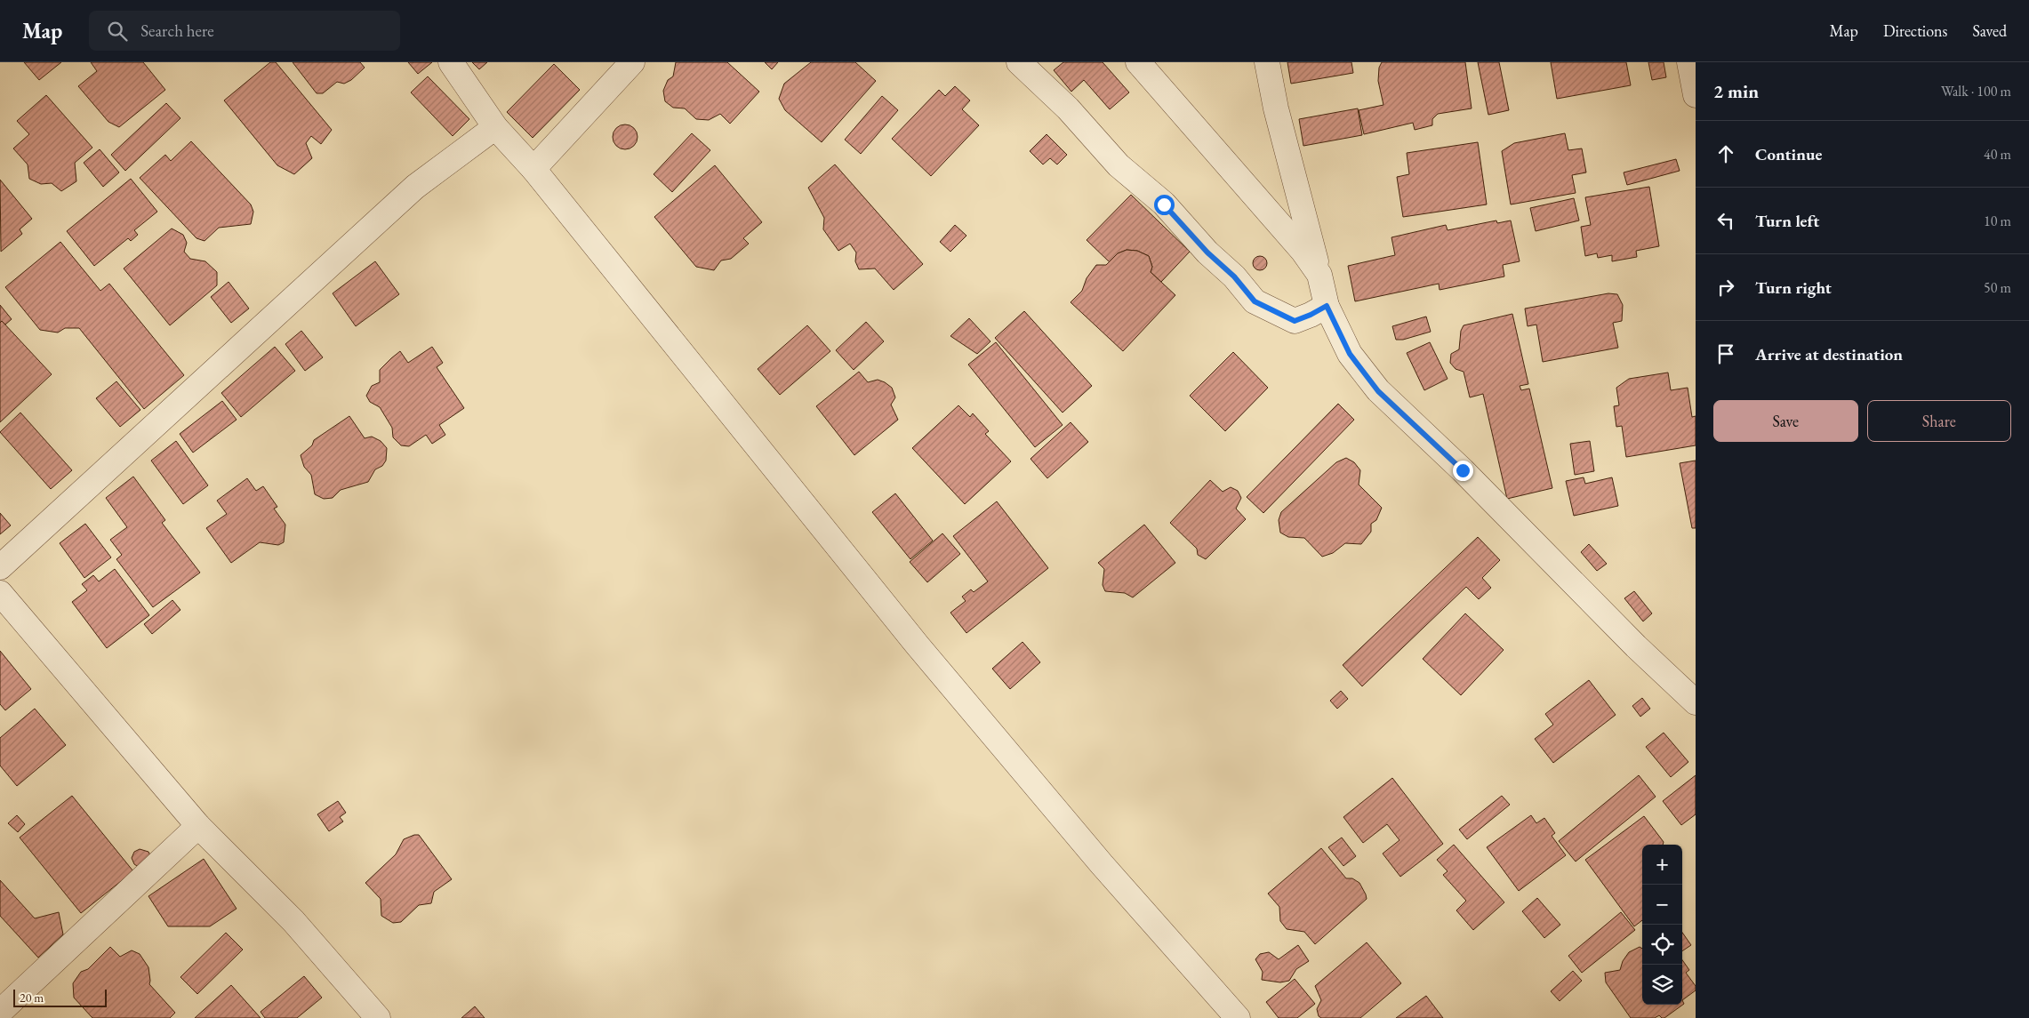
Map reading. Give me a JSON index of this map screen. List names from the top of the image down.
{
  "scale_bar": "20 m",
  "page": {
    "header": "Map",
    "search": "Search here",
    "nav": ["Map", "Directions", "Saved"],
    "heading": ["2 min", "Walk · 100 m"],
    "list": [
      ["Continue", "40 m"],
      ["Turn left", "10 m"],
      ["Turn right", "50 m"],
      "Arrive at destination"
    ],
    "buttons": ["Save", "Share"],
    "map_buttons": ["+", "−"],
    "scale": "20 m"
  }
}
